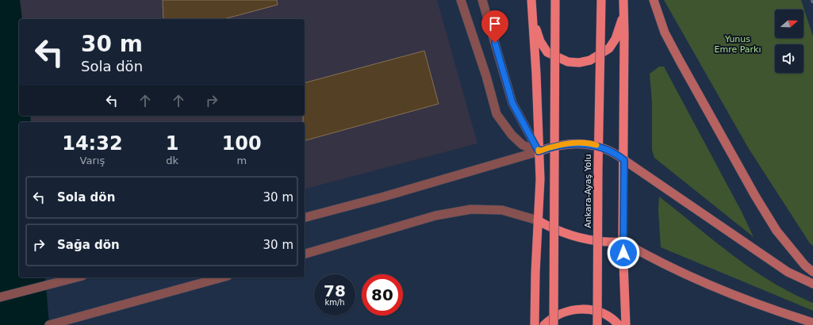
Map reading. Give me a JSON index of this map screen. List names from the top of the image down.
{
  "streets": {
    "highway": ["Ankara-Ayaş Yolu"]
  },
  "parks": ["Yunus Emre Parkı"],
  "north": "right",
  "page": {
    "turn": ["30 m", "Sola dön"],
    "eta": [
      "14:32",
      "Varış",
      "1",
      "dk",
      "100",
      "m"
    ],
    "list": [
      {
        "name": "Sola dön",
        "value": "30 m"
      },
      {
        "name": "Sağa dön",
        "value": "30 m"
      }
    ],
    "speed": "78 km/h",
    "limit": "80"
  }
}
